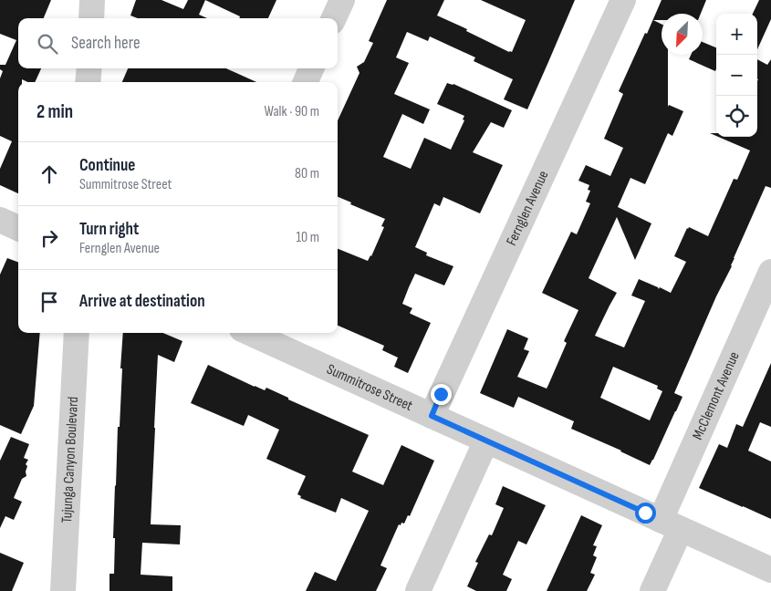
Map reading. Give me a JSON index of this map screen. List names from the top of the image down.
{
  "streets": {
    "street": [
      "Fernglen Avenue",
      "Summitrose Street",
      "McClemont Avenue",
      "Tujunga Canyon Boulevard"
    ]
  },
  "crossings": [
    ["Fernglen Avenue", "Summitrose Street"],
    ["Summitrose Street", "McClemont Avenue"]
  ],
  "north": "bottom left",
  "page": {
    "map_buttons": ["+", "−"],
    "search": "Search here",
    "heading": ["2 min", "Walk · 90 m"],
    "list": [
      ["Continue", "Summitrose Street", "80 m"],
      ["Turn right", "Fernglen Avenue", "10 m"],
      "Arrive at destination"
    ]
  }
}
